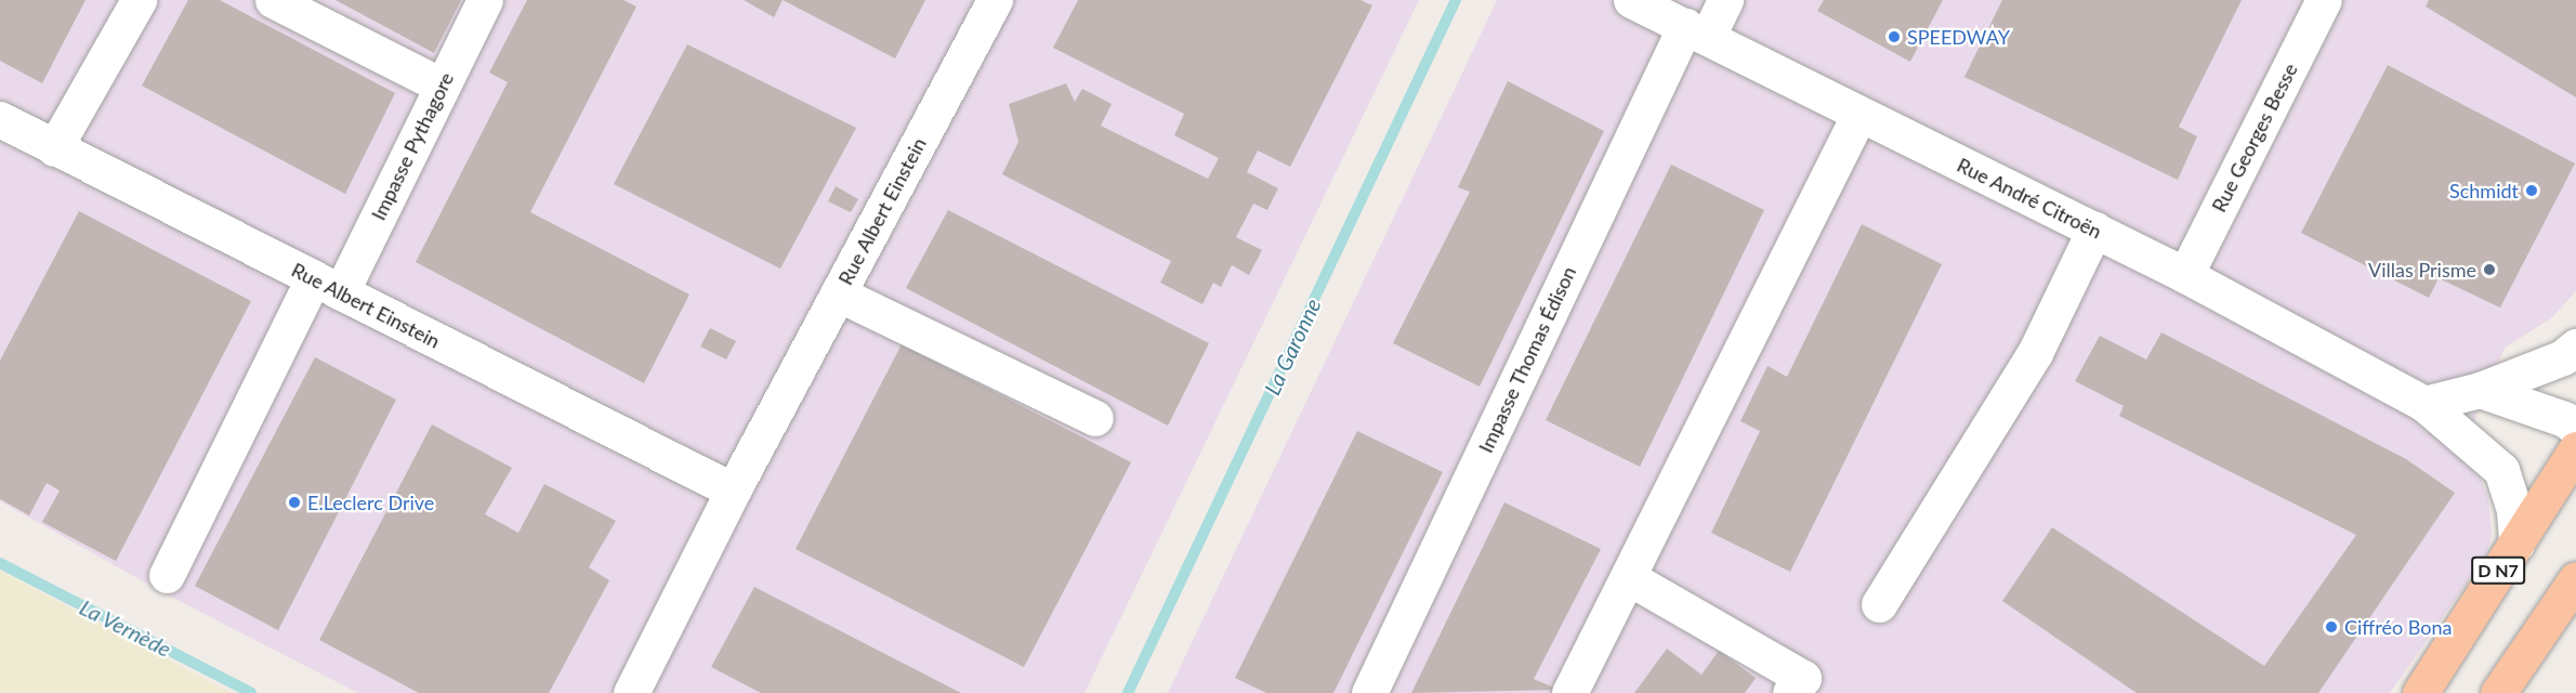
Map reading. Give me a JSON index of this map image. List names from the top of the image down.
{
  "streets": {
    "main road": ["D N7"],
    "street": [
      "Rue Georges Besse",
      "Impasse Pythagore",
      "Rue André Citroën",
      "Rue Albert Einstein",
      "Impasse Thomas Édison"
    ]
  },
  "crossings": [
    ["Rue Georges Besse", "Rue André Citroën"],
    ["Impasse Pythagore", "Rue Albert Einstein"],
    ["Rue André Citroën", "Impasse Thomas Édison"],
    ["Rue André Citroën", "D N7"]
  ],
  "water": ["La Garonne", "La Vernède"],
  "places": [
    "SPEEDWAY",
    "Schmidt",
    "Villas Prisme",
    "E.Leclerc Drive",
    "Ciffréo Bona"
  ]
}
